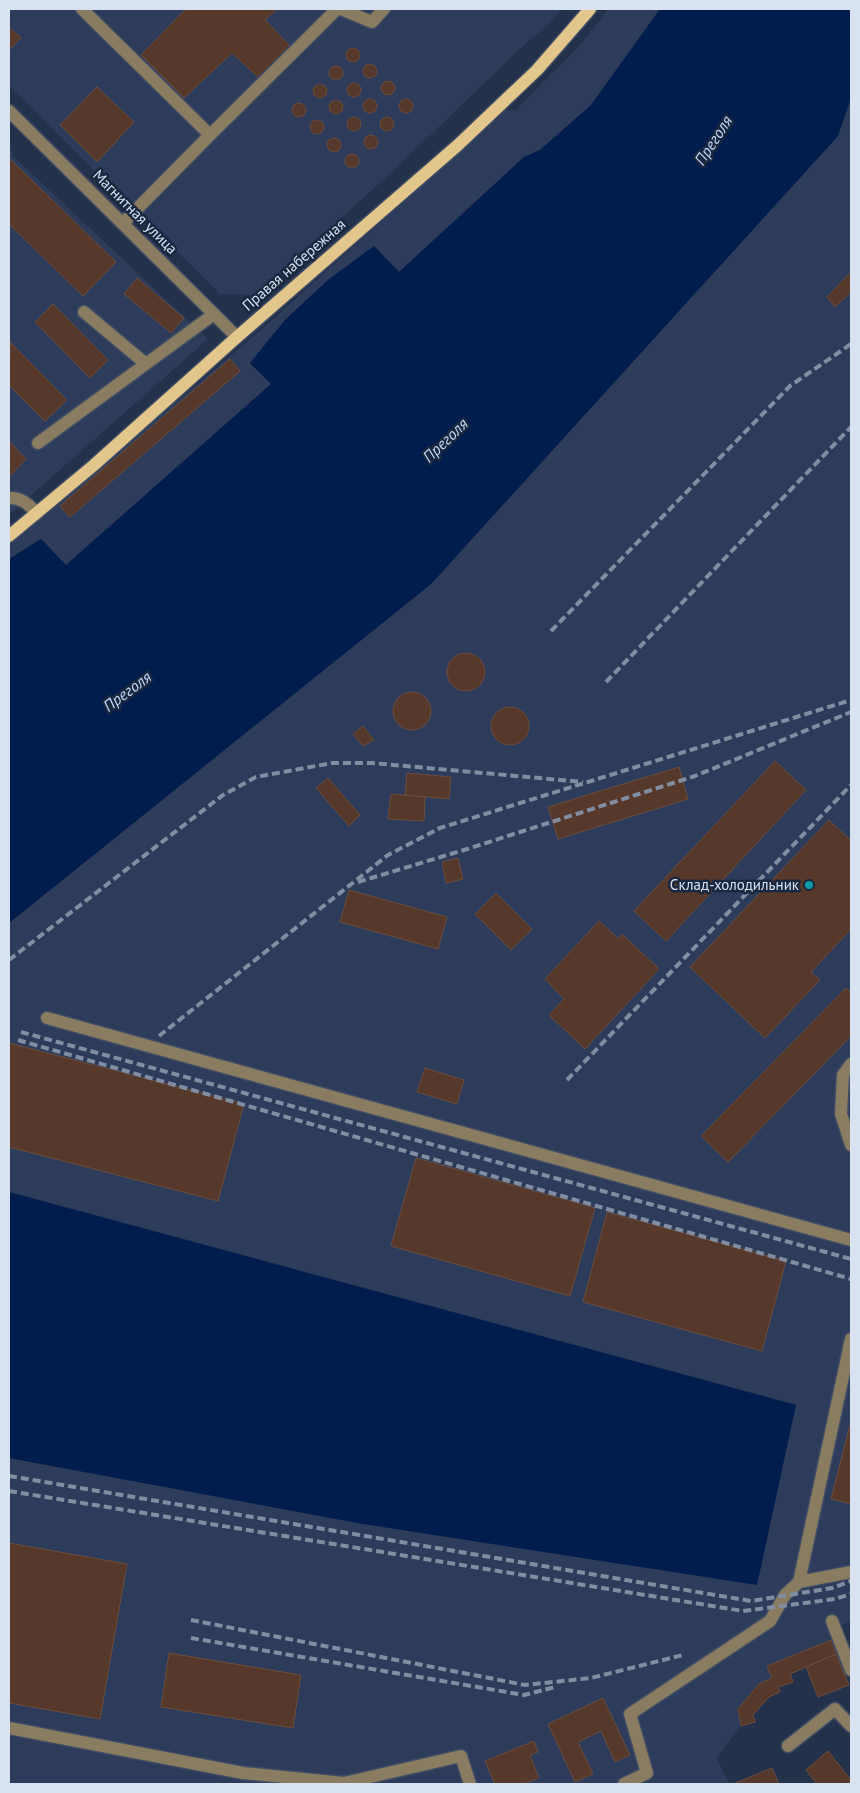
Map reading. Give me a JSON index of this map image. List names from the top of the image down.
{
  "streets": {
    "main road": ["Правая набережная"],
    "street": ["Магнитная улица"]
  },
  "crossings": [
    ["Магнитная улица", "Правая набережная"]
  ],
  "water": ["Преголя"],
  "places": ["Склад-холодильник"]
}
